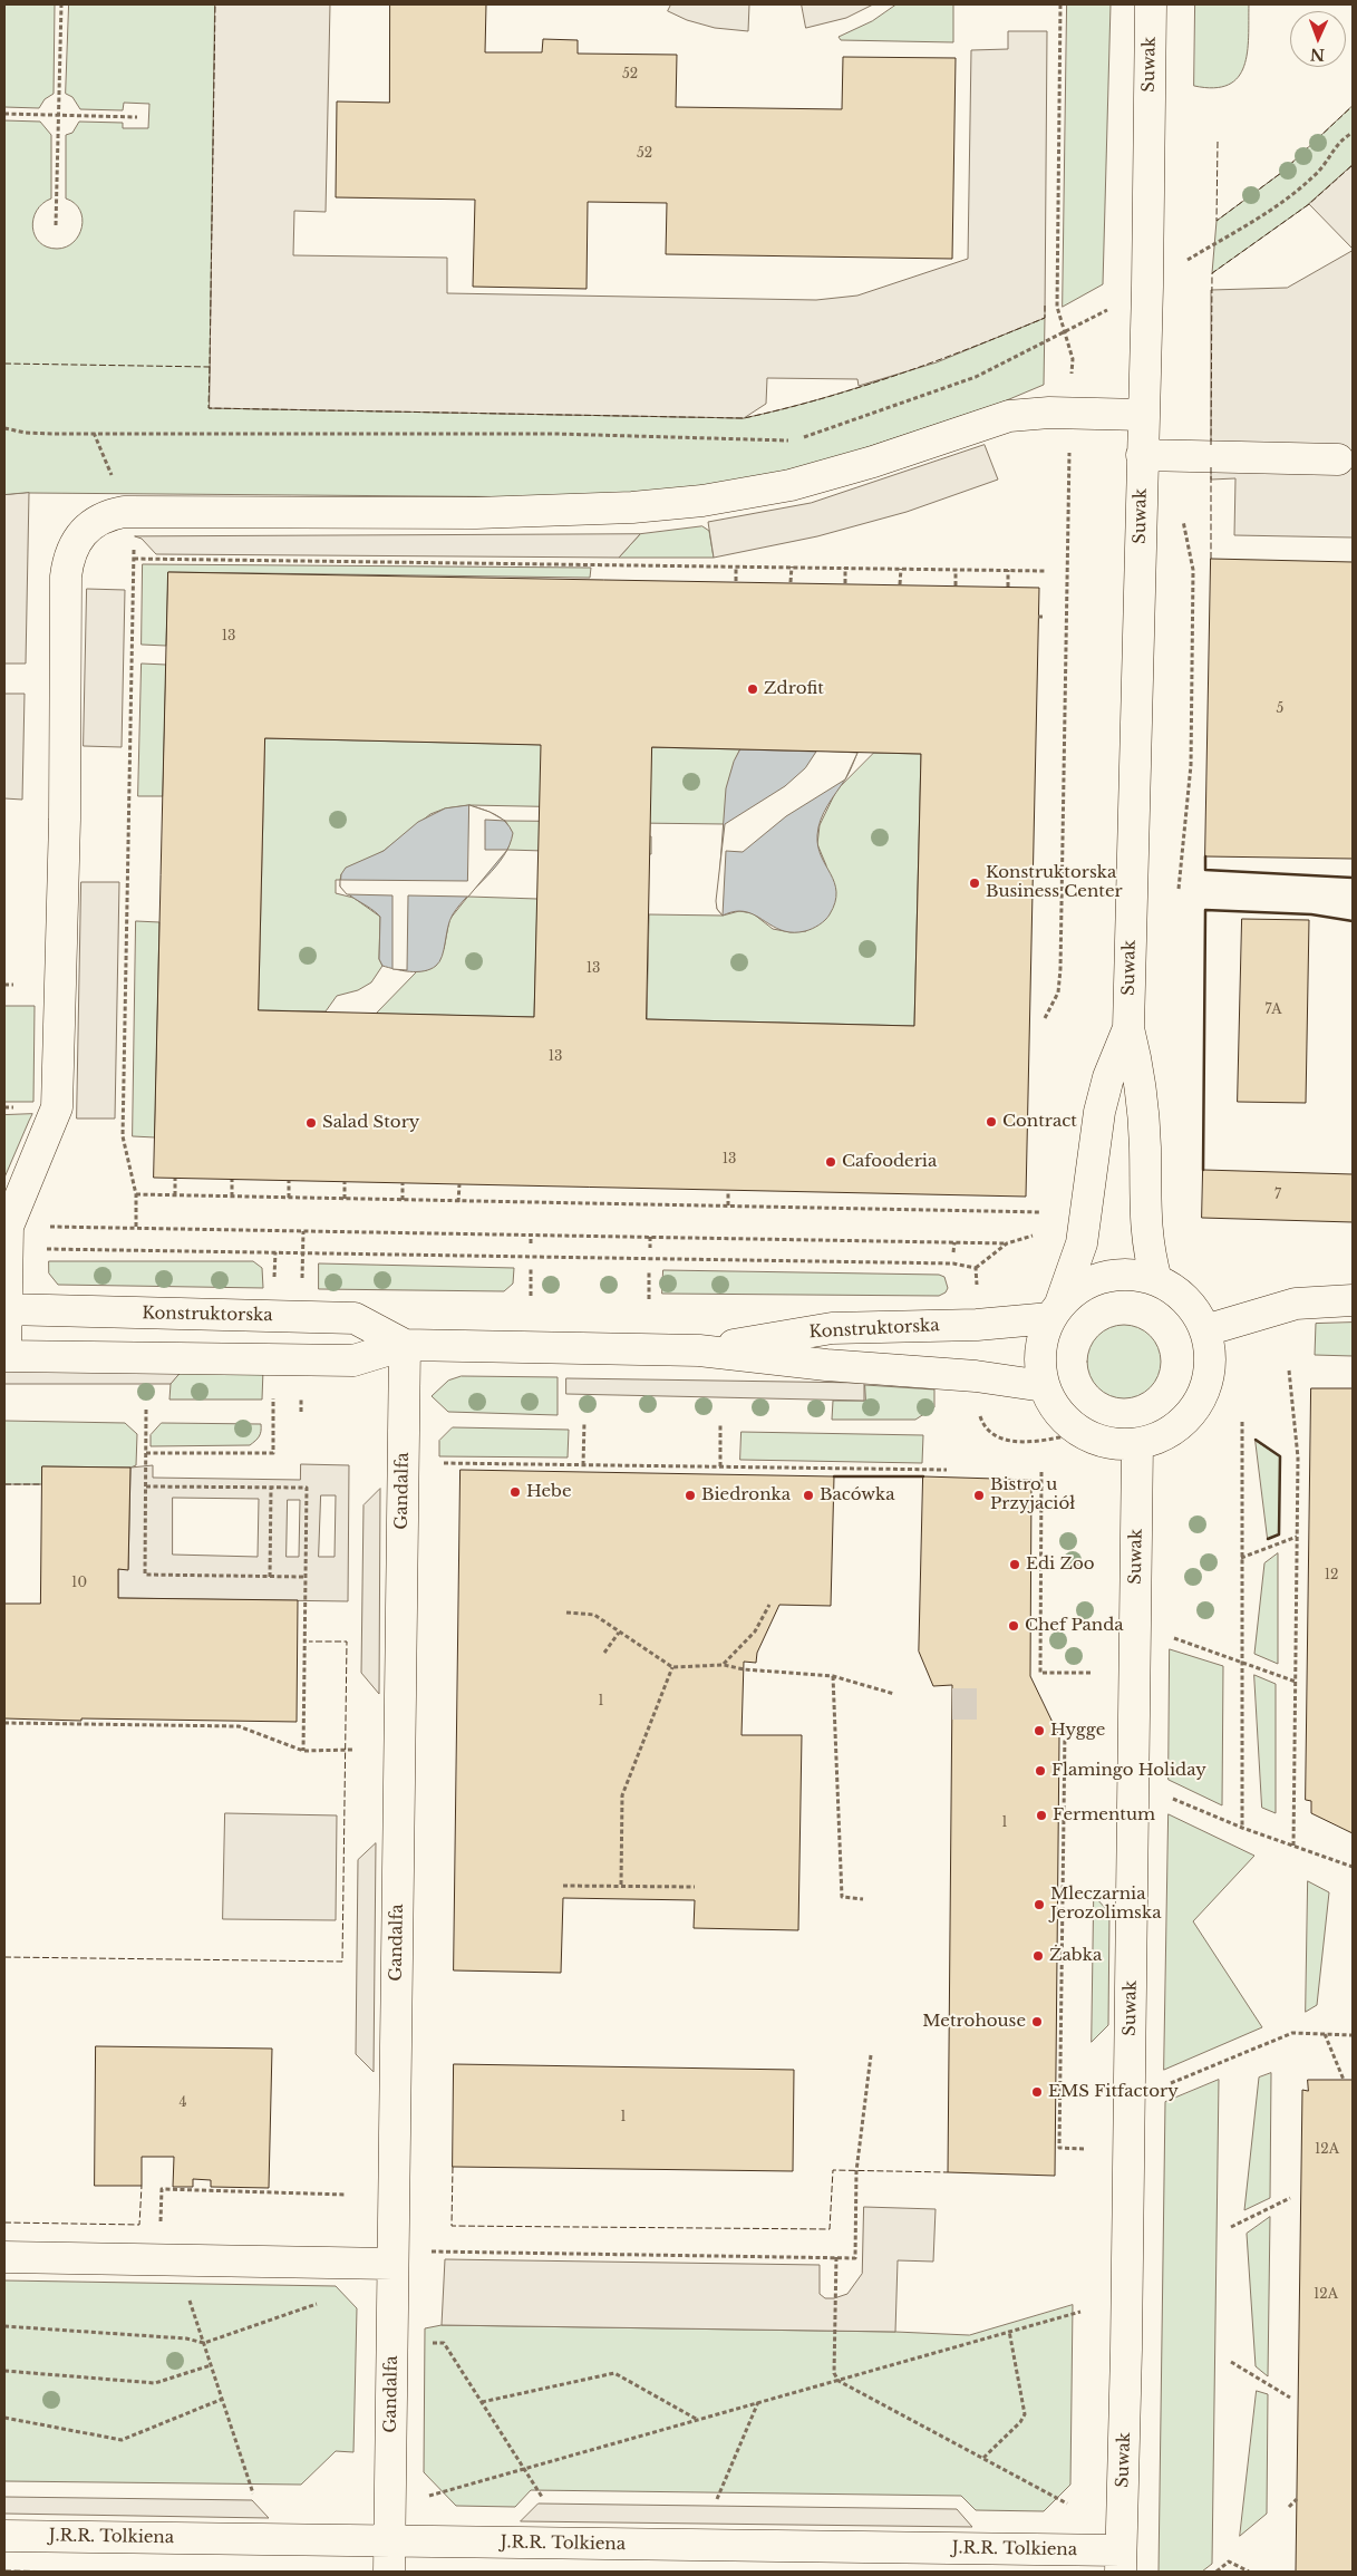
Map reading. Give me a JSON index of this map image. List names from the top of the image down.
{
  "streets": {
    "street": [
      "Suwak",
      "Konstruktorska",
      "Gandalfa",
      "J.R.R. Tolkiena"
    ]
  },
  "crossings": [
    ["Suwak", "Konstruktorska"],
    ["Suwak", "J.R.R. Tolkiena"],
    ["Konstruktorska", "Gandalfa"],
    ["Gandalfa", "J.R.R. Tolkiena"]
  ],
  "places": [
    "Zdrofit",
    "Konstruktorska Business Center",
    "Contract",
    "Salad Story",
    "Cafooderia",
    "Hebe",
    "Biedronka",
    "Bacówka",
    "Bistro u Przyjaciół",
    "Edi Zoo",
    "Chef Panda",
    "Hygge",
    "Flamingo Holiday",
    "Fermentum",
    "Mleczarnia Jerozolimska",
    "Żabka",
    "Metrohouse",
    "EMS Fitfactory"
  ],
  "house_numbers": [
    "52",
    "52",
    "13",
    "5",
    "13",
    "7A",
    "13",
    "13",
    "7",
    "12",
    "10",
    "1",
    "1",
    "4",
    "1",
    "12A",
    "12A"
  ],
  "north": "bottom"
}
